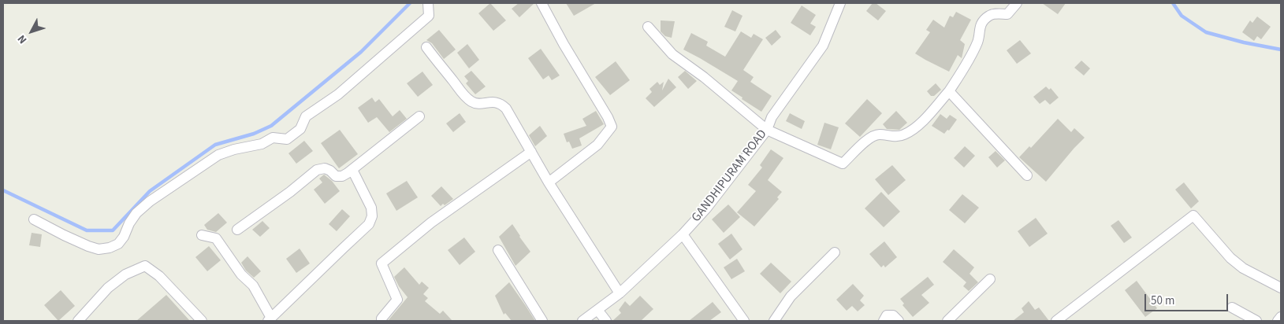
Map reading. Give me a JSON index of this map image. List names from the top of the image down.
{
  "streets": {
    "street": ["GANDHIPURAM ROAD"]
  },
  "scale_bar": "50 m",
  "north": "bottom left"
}
